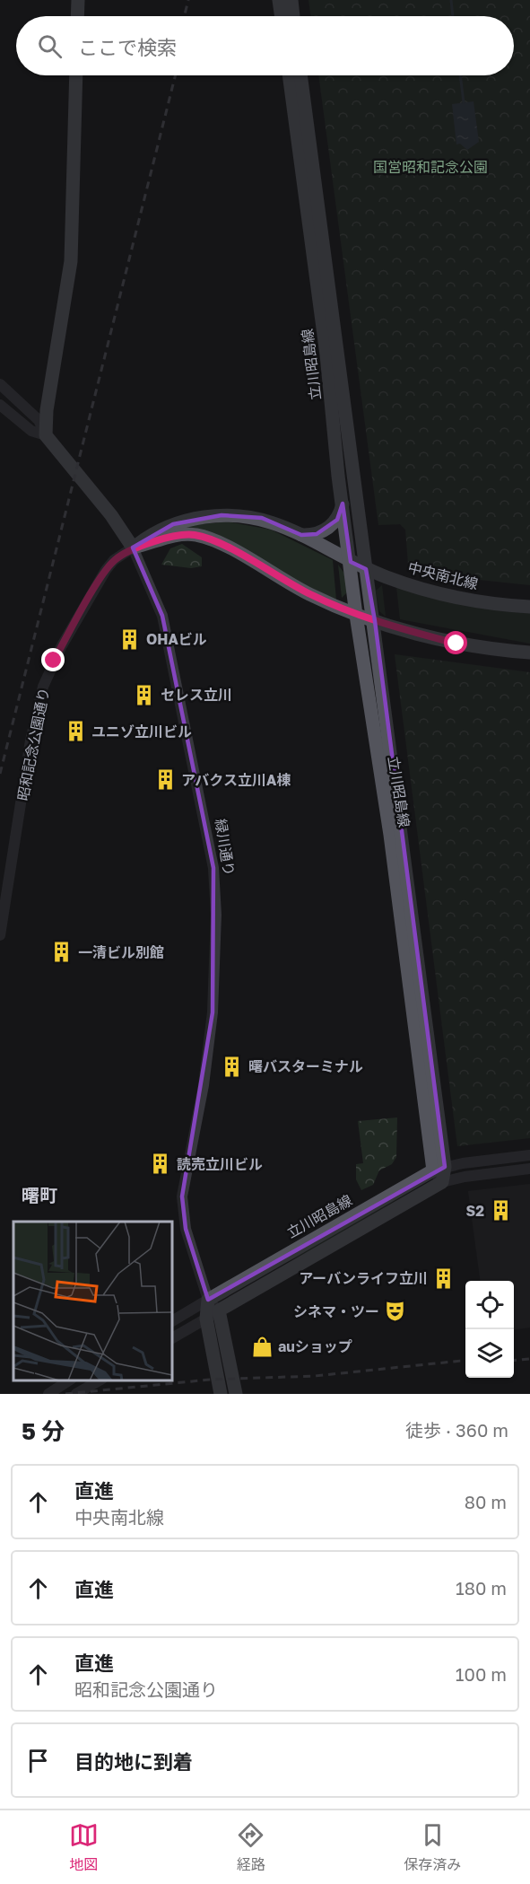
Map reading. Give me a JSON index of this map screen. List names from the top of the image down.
{
  "streets": {
    "main road": ["立川昭島線", "中央南北線", "緑川通り"],
    "street": ["昭和記念公園通り"]
  },
  "crossings": [
    ["立川昭島線", "中央南北線"],
    ["立川昭島線", "緑川通り"],
    ["中央南北線", "昭和記念公園通り"],
    ["中央南北線", "緑川通り"],
    ["昭和記念公園通り", "緑川通り"]
  ],
  "districts": ["曙町"],
  "parks": ["国営昭和記念公園"],
  "places": {
    "building": [
      "OHAビル",
      "セレス立川",
      "ユニゾ立川ビル",
      "アバクス立川A棟",
      "一清ビル別館",
      "曙バスターミナル",
      "読売立川ビル",
      "S2",
      "アーバンライフ立川"
    ],
    "theatre": ["シネマ・ツー"],
    "shop": ["auショップ"]
  },
  "page": {
    "search": "ここで検索",
    "heading": ["5 分", "徒歩 · 360 m"],
    "list": [
      ["直進", "中央南北線", "80 m"],
      ["直進", "180 m"],
      ["直進", "昭和記念公園通り", "100 m"],
      "目的地に到着"
    ],
    "nav": ["地図", "経路", "保存済み"]
  }
}
